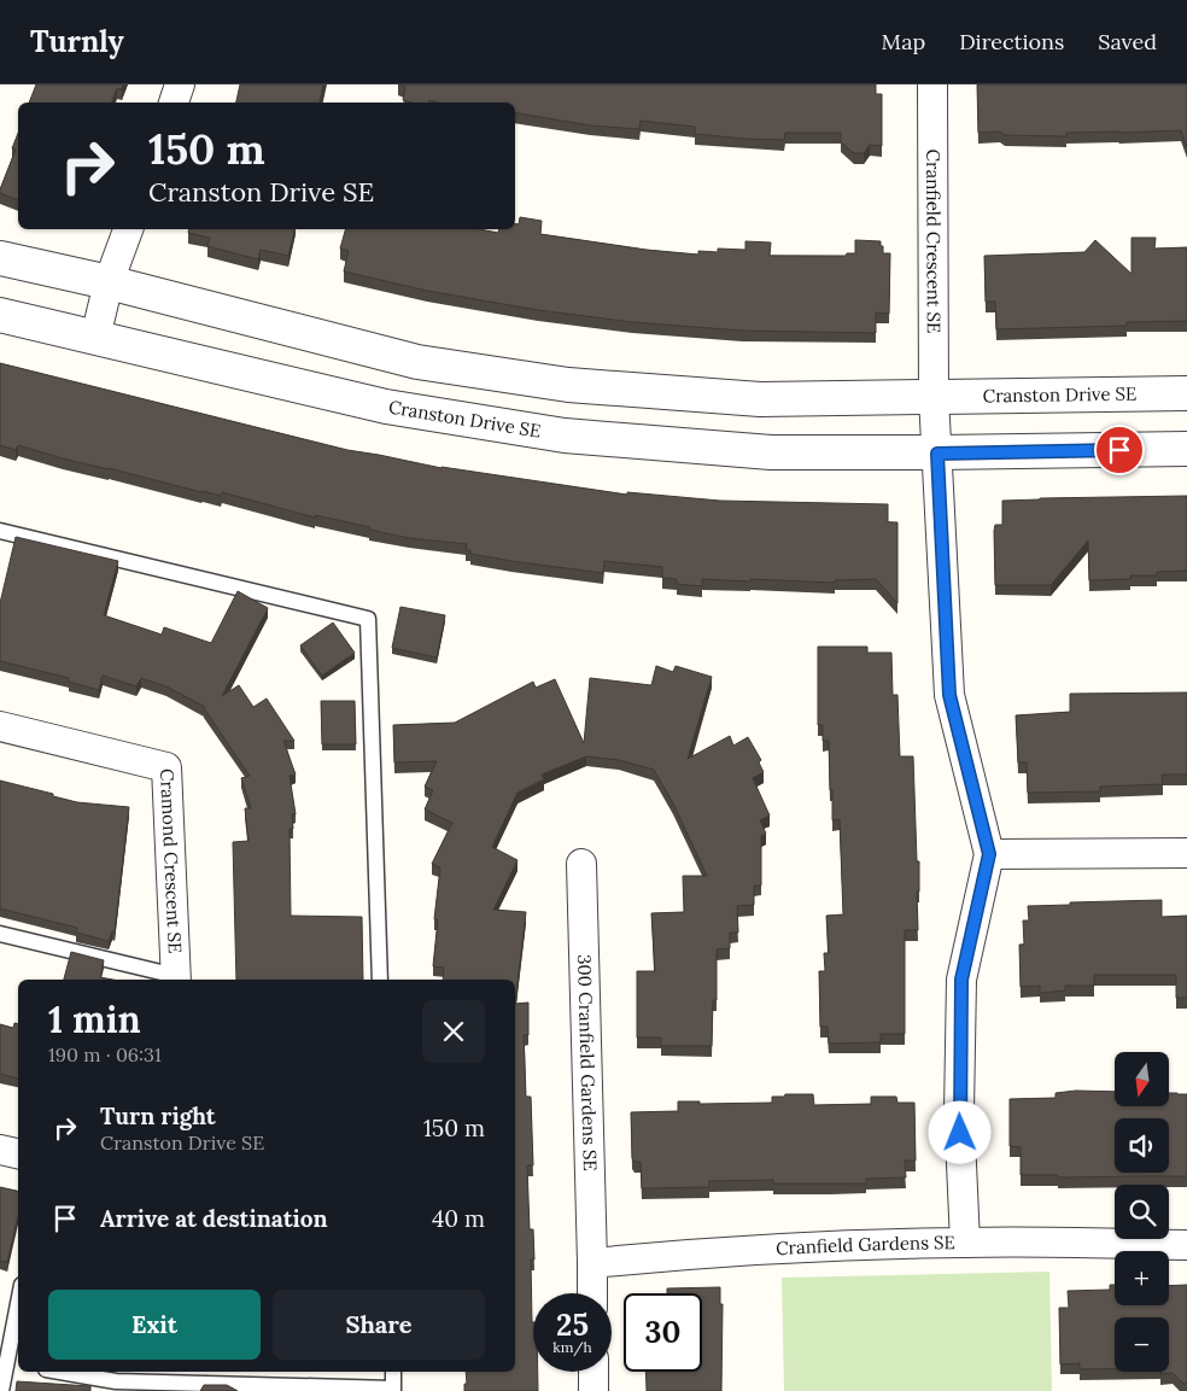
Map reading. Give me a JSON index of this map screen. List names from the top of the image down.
{
  "streets": {
    "street": [
      "Cranfield Crescent SE",
      "Cranston Drive SE",
      "Cramond Crescent SE",
      "300 Cranfield Gardens SE",
      "Cranfield Gardens SE"
    ]
  },
  "crossings": [
    ["Cranfield Crescent SE", "Cranston Drive SE"],
    ["Cranston Drive SE", "Cranfield Gardens SE"],
    ["300 Cranfield Gardens SE", "Cranfield Gardens SE"]
  ],
  "north": "bottom",
  "page": {
    "header": "Turnly",
    "nav": ["Map", "Directions", "Saved"],
    "turn": ["150 m", "Cranston Drive SE"],
    "heading": ["1 min", "190 m · 06:31"],
    "map_buttons": ["+", "−"],
    "list": [
      {
        "name": "Turn right",
        "note": "Cranston Drive SE",
        "value": "150 m"
      },
      {
        "name": "Arrive at destination",
        "value": "40 m"
      }
    ],
    "buttons": ["Exit", "Share"],
    "speed": "25 km/h",
    "limit": "30"
  }
}
